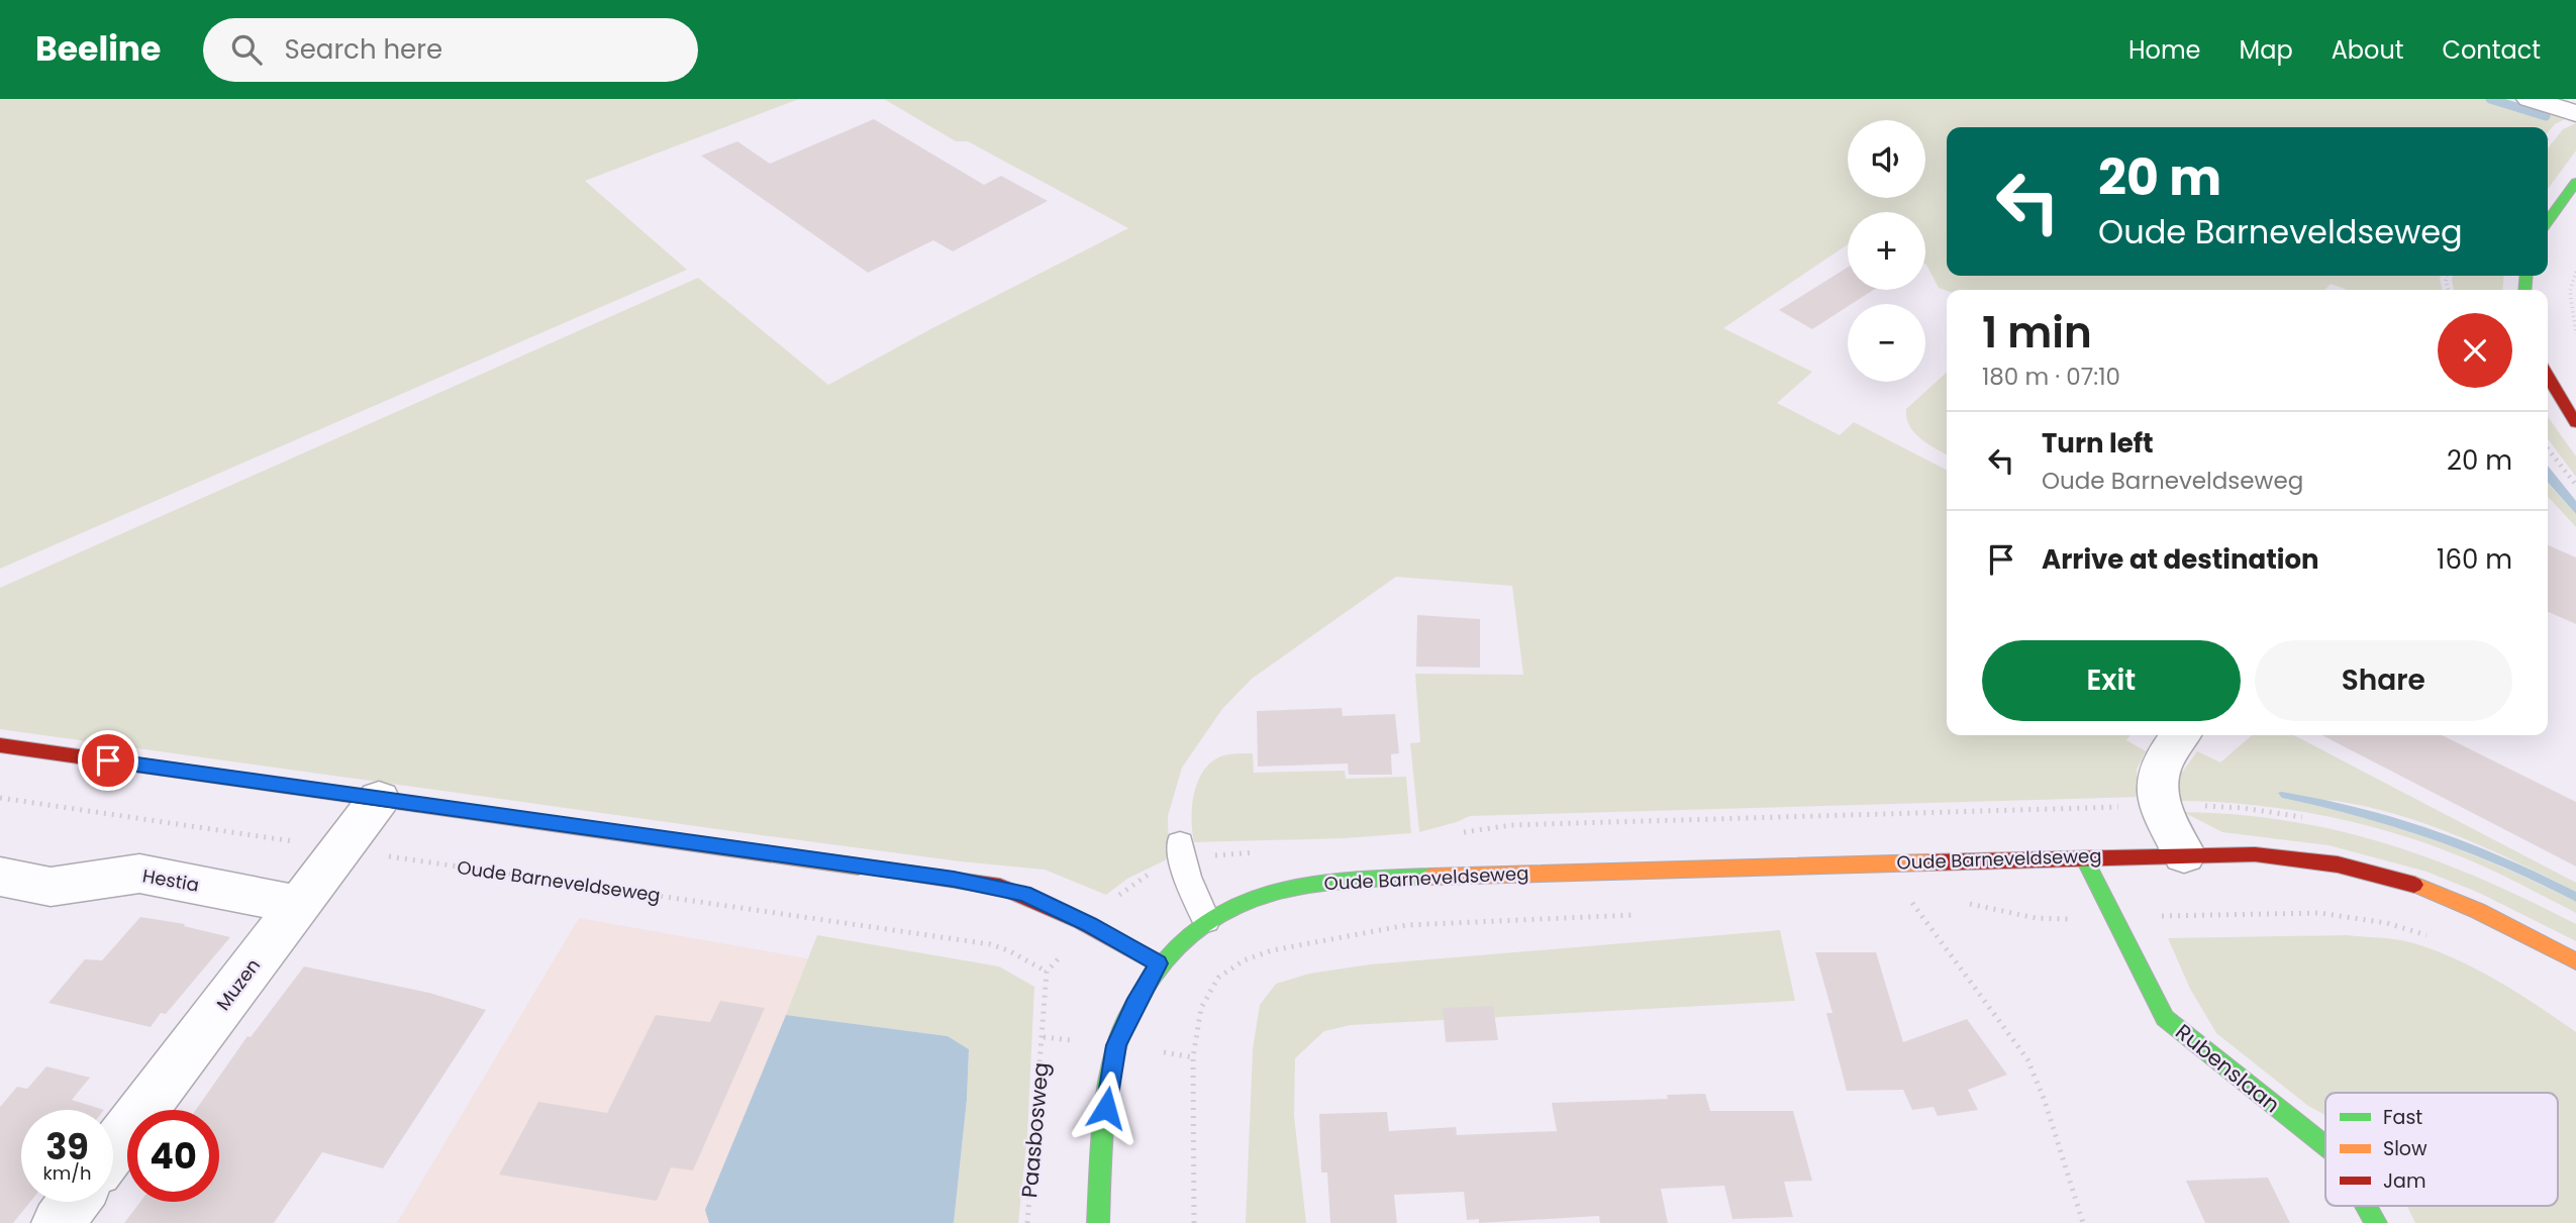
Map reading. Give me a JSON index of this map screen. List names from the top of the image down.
{
  "streets": {
    "street": [
      "Oude Barneveldseweg",
      "Hestia",
      "Muzen",
      "Rubenslaan"
    ],
    "path": ["Paasbosweg"]
  },
  "crossings": [
    ["Oude Barneveldseweg", "Muzen"],
    ["Oude Barneveldseweg", "Rubenslaan"],
    ["Oude Barneveldseweg", "Paasbosweg"],
    ["Hestia", "Muzen"]
  ],
  "legend": ["Fast", "Slow", "Jam"],
  "page": {
    "header": "Beeline",
    "search": "Search here",
    "nav": [
      "Home",
      "Map",
      "About",
      "Contact"
    ],
    "map_buttons": ["+", "−"],
    "turn": ["20 m", "Oude Barneveldseweg"],
    "heading": ["1 min", "180 m · 07:10"],
    "list": [
      {
        "name": "Turn left",
        "note": "Oude Barneveldseweg",
        "value": "20 m"
      },
      {
        "name": "Arrive at destination",
        "value": "160 m"
      }
    ],
    "buttons": ["Exit", "Share"],
    "speed": "39 km/h",
    "limit": "40"
  }
}
